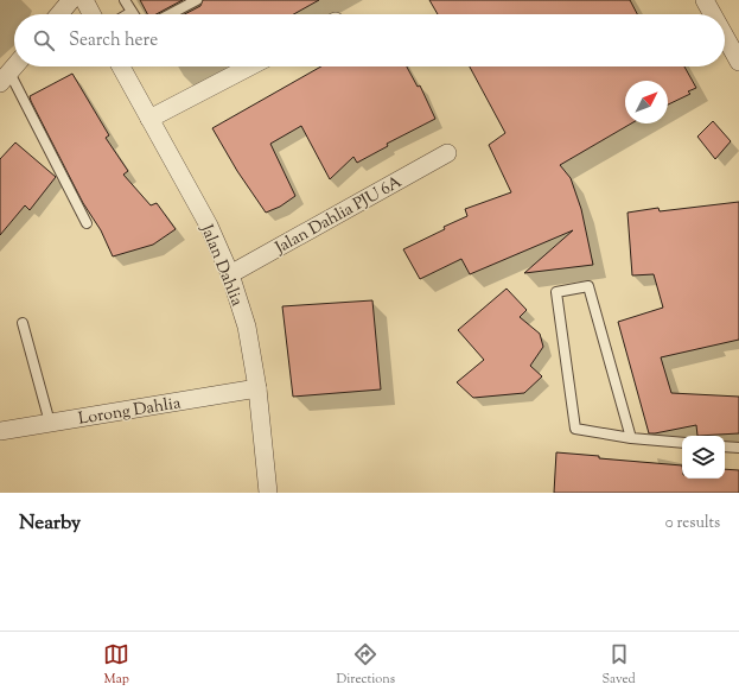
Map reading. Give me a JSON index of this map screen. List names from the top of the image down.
{
  "streets": {
    "street": ["Jalan Dahlia PJU 6A", "Jalan Dahlia", "Lorong Dahlia"]
  },
  "crossings": [
    ["Jalan Dahlia PJU 6A", "Jalan Dahlia"],
    ["Jalan Dahlia", "Lorong Dahlia"]
  ],
  "north": "top right",
  "page": {
    "search": "Search here",
    "heading": ["Nearby", "0 results"],
    "nav": ["Map", "Directions", "Saved"]
  }
}
